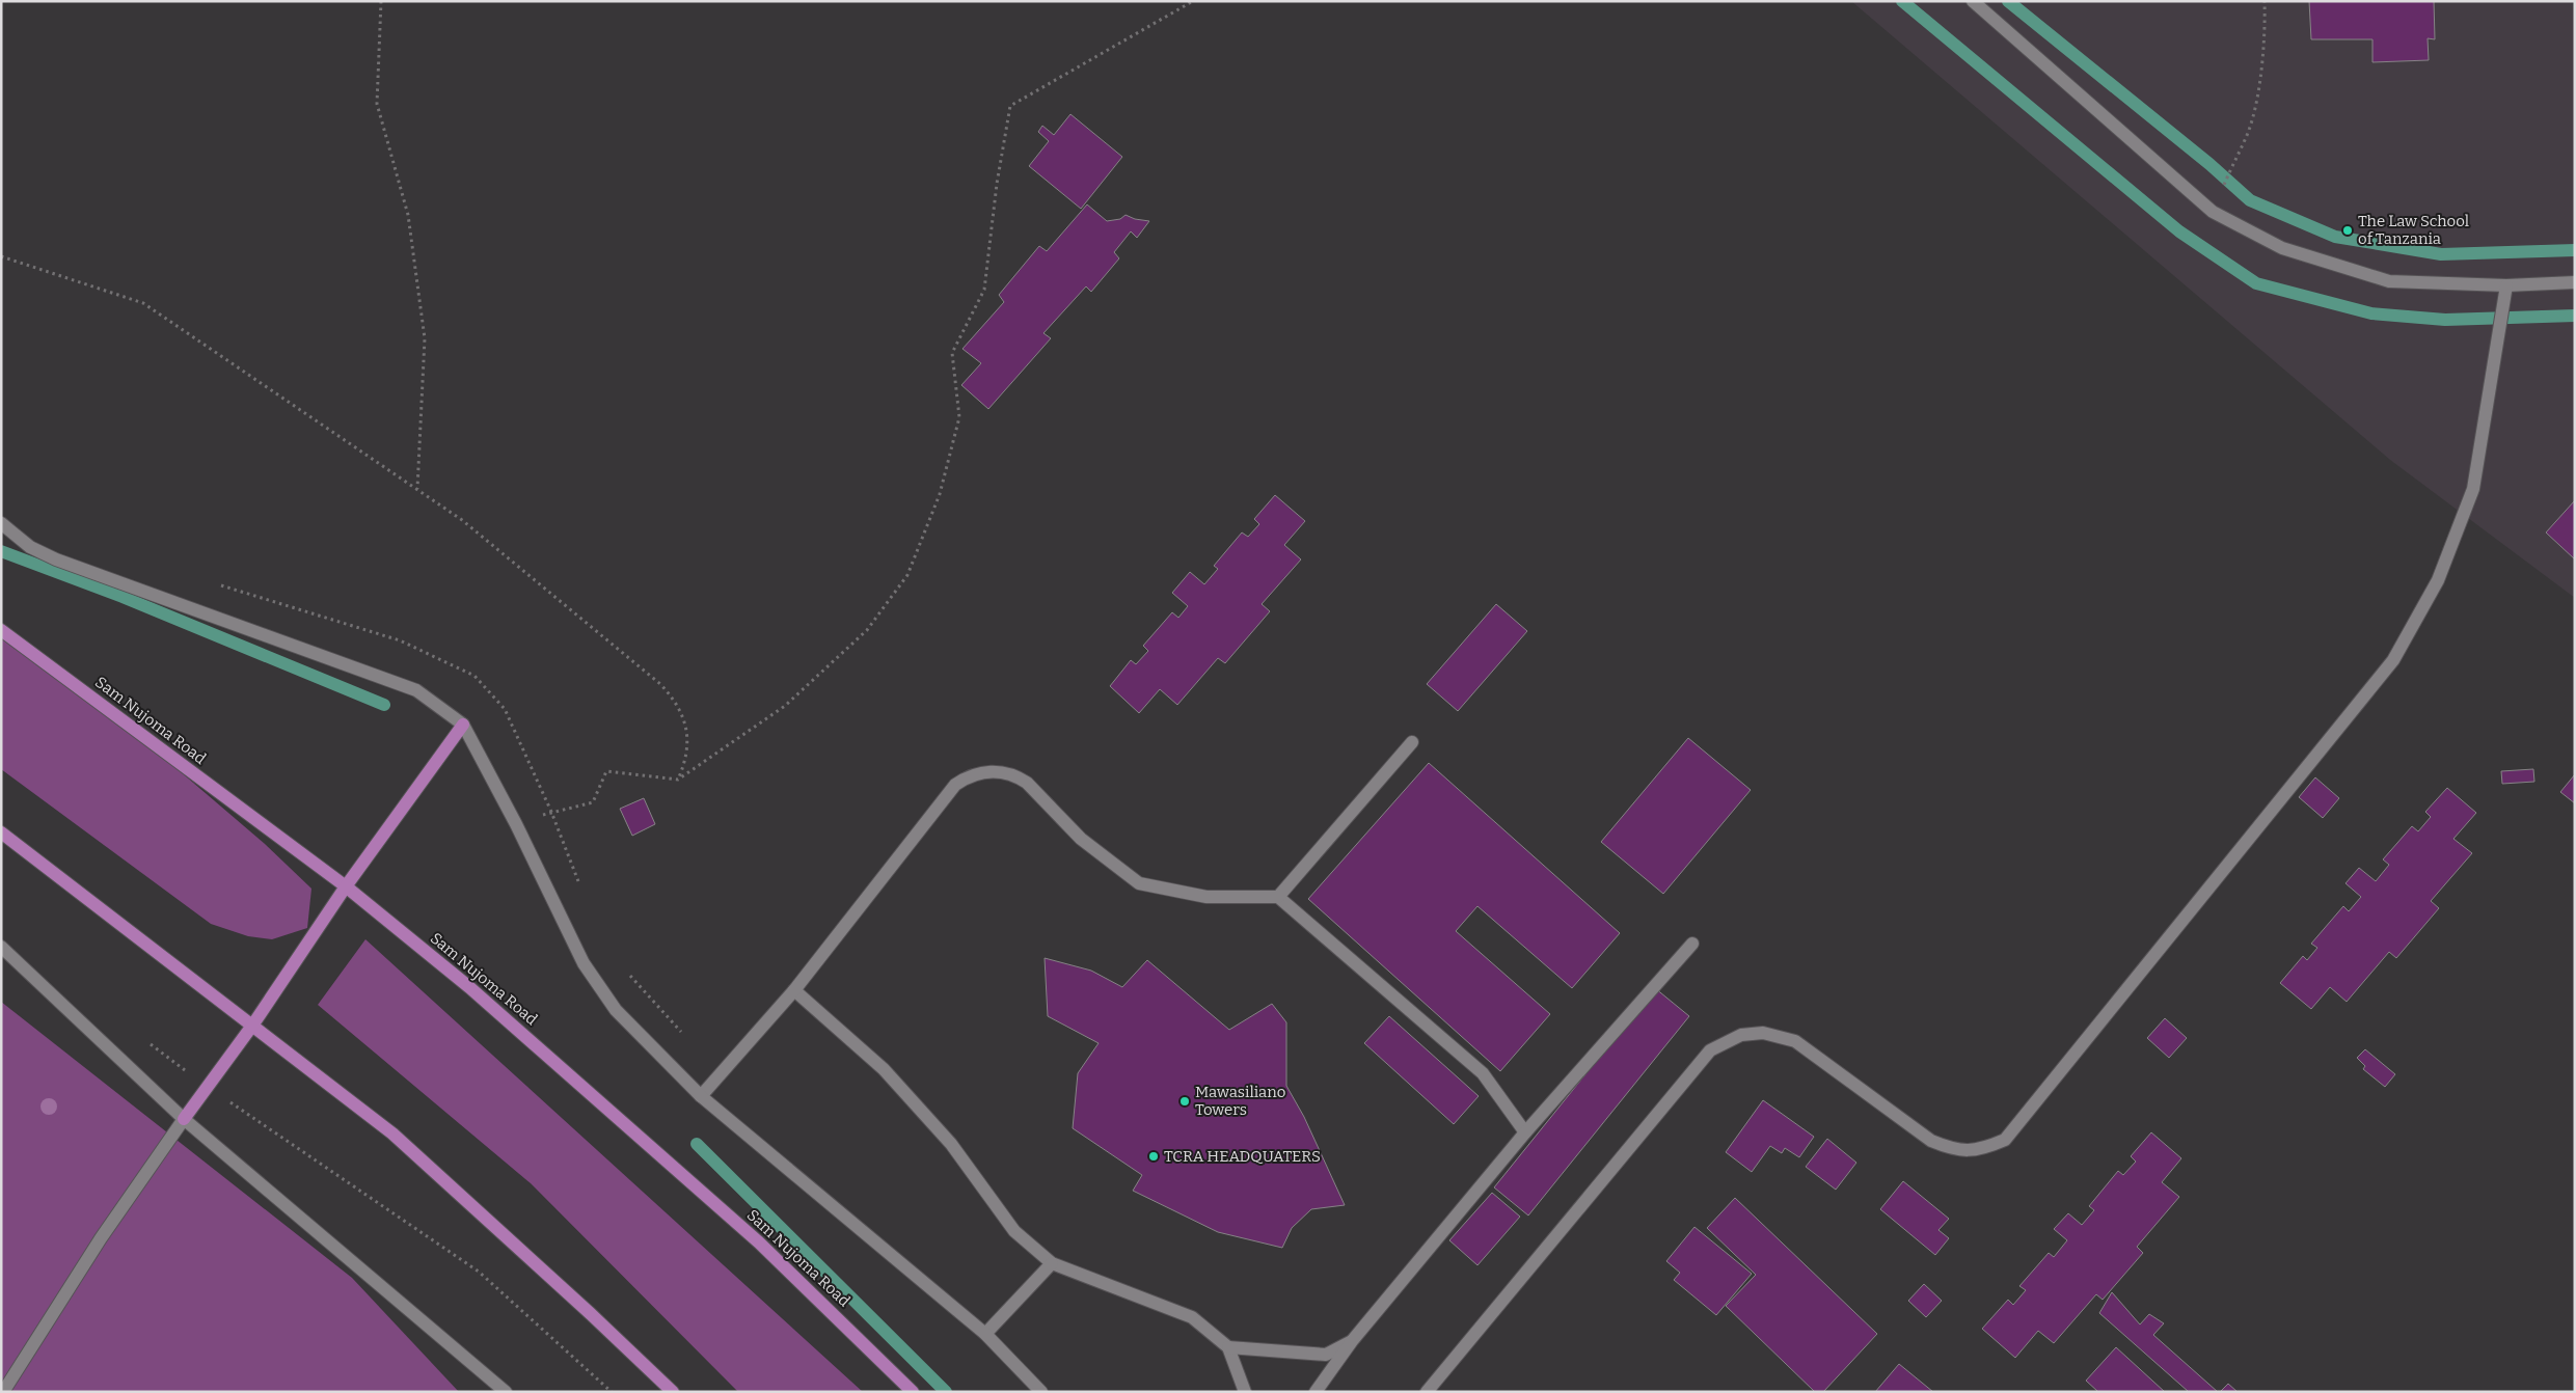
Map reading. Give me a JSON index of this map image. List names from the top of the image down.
{
  "streets": {
    "main road": ["Sam Nujoma Road"]
  },
  "places": ["The Law School of Tanzania", "Mawasiliano Towers", "TCRA HEADQUATERS"]
}
